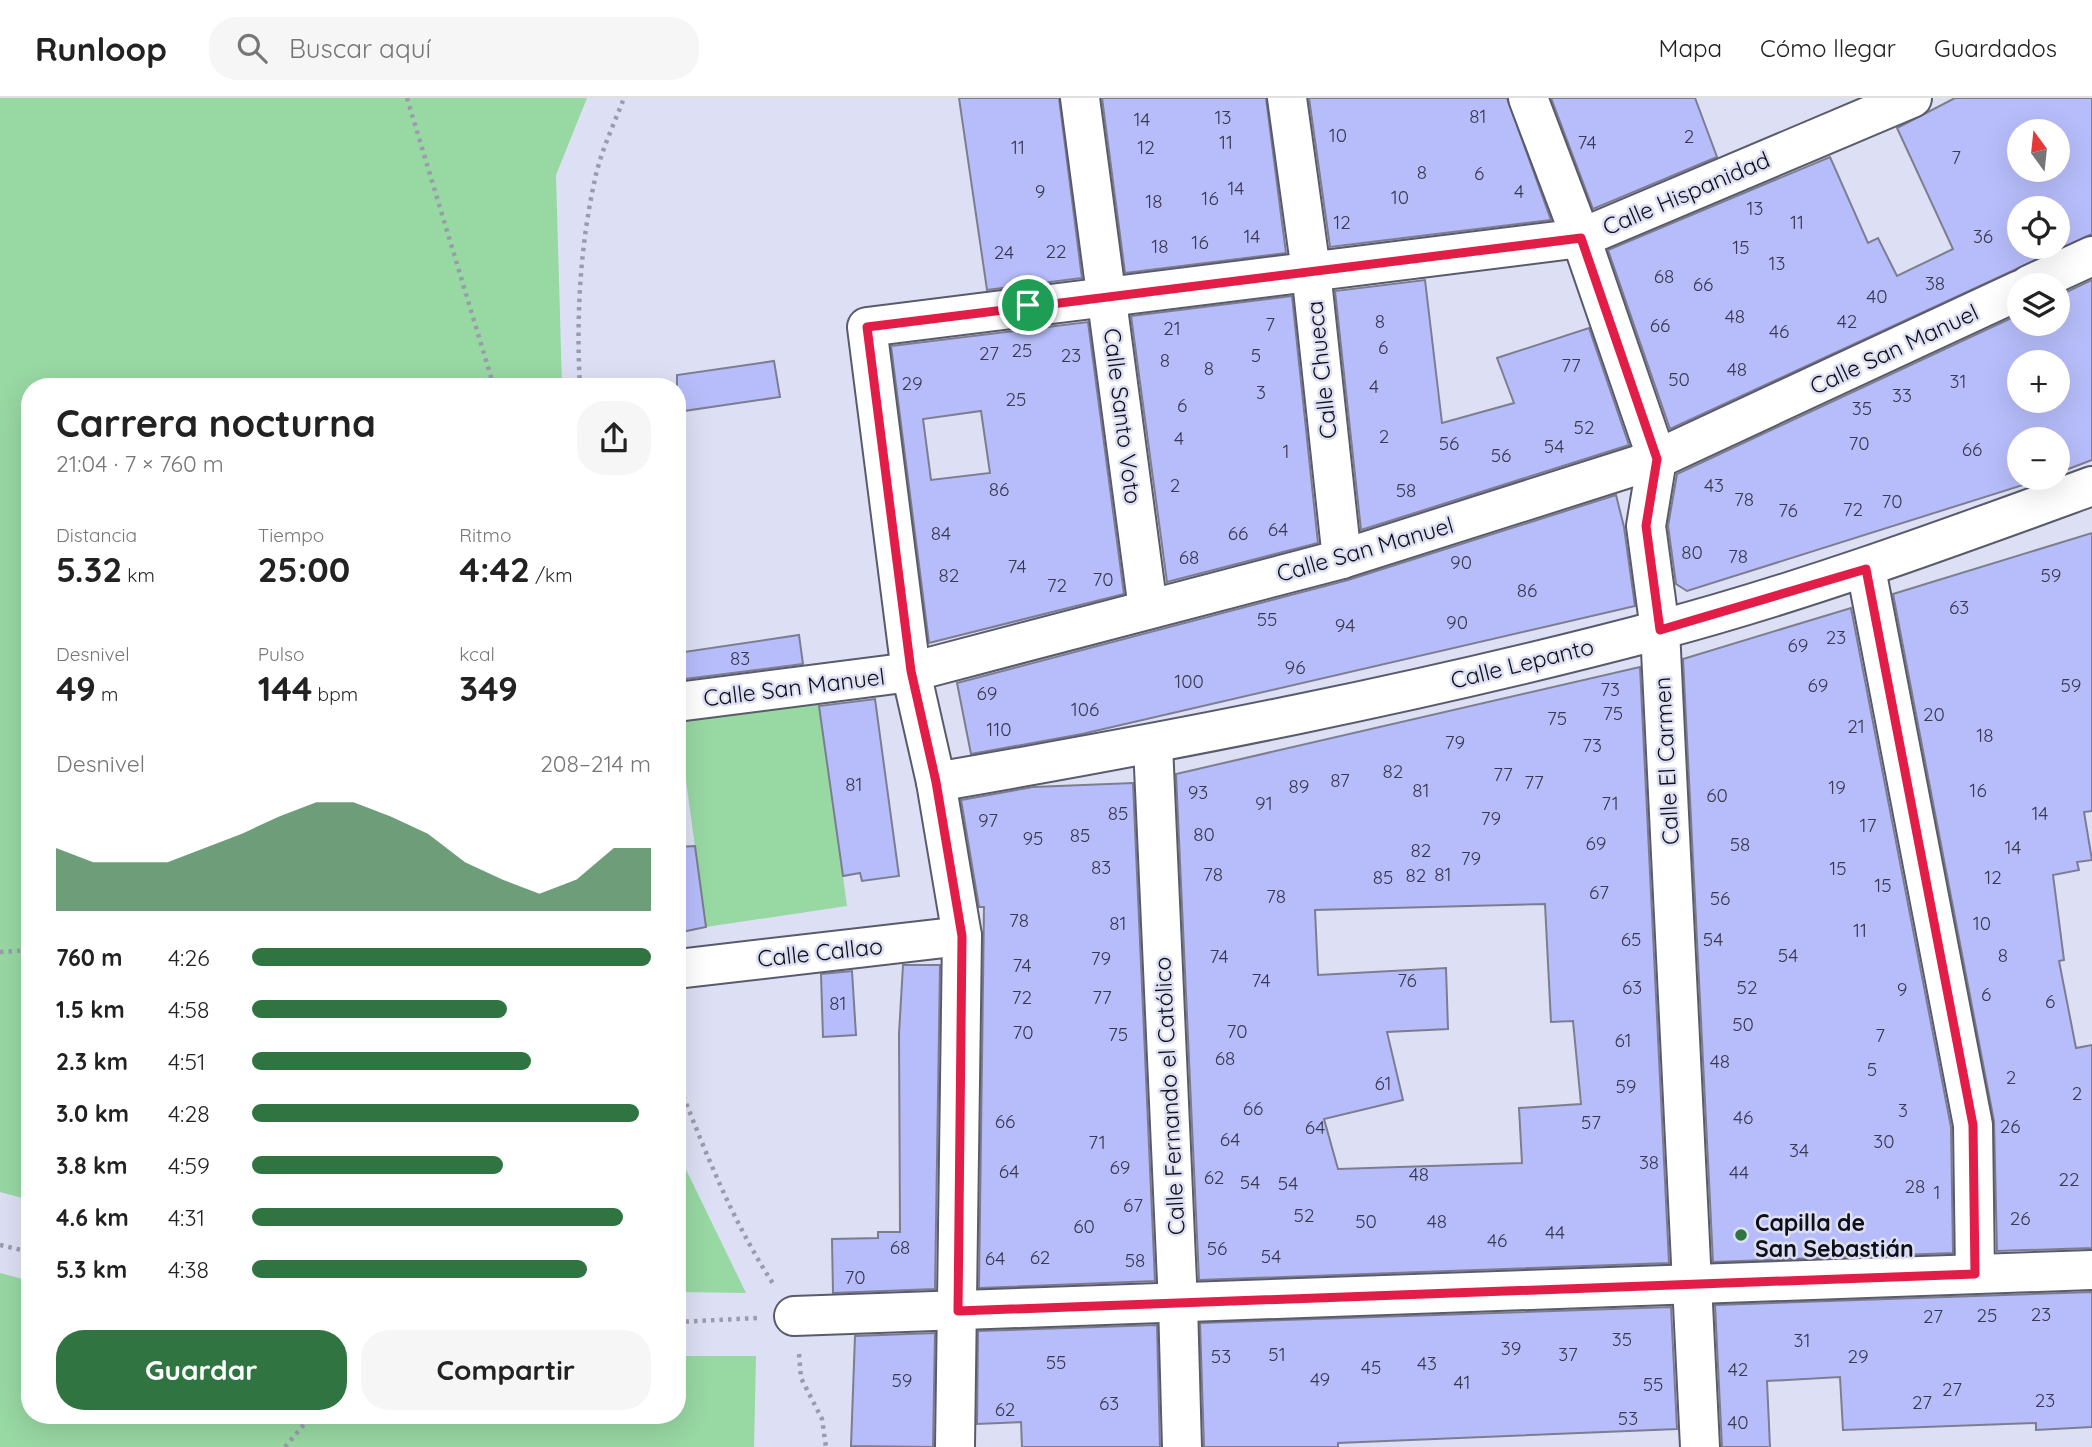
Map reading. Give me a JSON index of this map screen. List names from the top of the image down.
{
  "streets": {
    "street": [
      "Calle Hispanidad",
      "Calle San Manuel",
      "Calle Chueca",
      "Calle Santo Voto",
      "Calle Lepanto",
      "Calle El Carmen",
      "Calle Callao",
      "Calle Fernando el Católico"
    ]
  },
  "crossings": [
    ["Calle Hispanidad", "Calle San Manuel"],
    ["Calle Hispanidad", "Calle Chueca"],
    ["Calle Hispanidad", "Calle Santo Voto"],
    ["Calle Hispanidad", "Calle El Carmen"],
    ["Calle San Manuel", "Calle Chueca"],
    ["Calle San Manuel", "Calle Santo Voto"],
    ["Calle San Manuel", "Calle El Carmen"],
    ["Calle Lepanto", "Calle El Carmen"],
    ["Calle Lepanto", "Calle Fernando el Católico"]
  ],
  "places": ["Capilla de San Sebastián"],
  "house_numbers": [
    "81",
    "13",
    "14",
    "10",
    "2",
    "11",
    "74",
    "11",
    "12",
    "7",
    "8",
    "6",
    "14",
    "9",
    "4",
    "10",
    "16",
    "18",
    "13",
    "12",
    "11",
    "14",
    "36",
    "16",
    "18",
    "15",
    "22",
    "24",
    "13",
    "68",
    "38",
    "66",
    "40",
    "48",
    "8",
    "42",
    "7",
    "66",
    "21",
    "46",
    "6",
    "25",
    "27",
    "23",
    "5",
    "8",
    "77",
    "8",
    "48",
    "50",
    "31",
    "29",
    "4",
    "3",
    "33",
    "25",
    "6",
    "35",
    "52",
    "2",
    "4",
    "56",
    "70",
    "54",
    "66",
    "1",
    "56",
    "2",
    "43",
    "86",
    "58",
    "78",
    "70",
    "72",
    "76",
    "64",
    "84",
    "66",
    "80",
    "78",
    "68",
    "90",
    "74",
    "82",
    "59",
    "70",
    "72",
    "86",
    "63",
    "55",
    "90",
    "94",
    "23",
    "69",
    "83",
    "96",
    "100",
    "69",
    "59",
    "73",
    "69",
    "106",
    "75",
    "20",
    "75",
    "21",
    "110",
    "18",
    "79",
    "73",
    "82",
    "77",
    "87",
    "77",
    "81",
    "89",
    "19",
    "81",
    "16",
    "93",
    "60",
    "91",
    "71",
    "85",
    "14",
    "79",
    "97",
    "17",
    "80",
    "85",
    "95",
    "69",
    "58",
    "14",
    "82",
    "79",
    "83",
    "15",
    "78",
    "81",
    "82",
    "85",
    "12",
    "15",
    "67",
    "78",
    "56",
    "78",
    "81",
    "10",
    "11",
    "65",
    "54",
    "54",
    "8",
    "74",
    "79",
    "74",
    "74",
    "76",
    "63",
    "52",
    "9",
    "6",
    "72",
    "77",
    "6",
    "81",
    "50",
    "70",
    "70",
    "75",
    "7",
    "61",
    "68",
    "48",
    "5",
    "2",
    "61",
    "59",
    "2",
    "66",
    "3",
    "46",
    "66",
    "57",
    "26",
    "64",
    "64",
    "30",
    "71",
    "34",
    "38",
    "69",
    "64",
    "44",
    "48",
    "62",
    "22",
    "54",
    "54",
    "28",
    "1",
    "67",
    "52",
    "26",
    "50",
    "48",
    "60",
    "44",
    "46",
    "68",
    "56",
    "54",
    "62",
    "64",
    "58",
    "70",
    "23",
    "25",
    "27",
    "35",
    "31",
    "39",
    "51",
    "37",
    "53",
    "29",
    "55",
    "43",
    "45",
    "42",
    "49",
    "59",
    "41",
    "55",
    "27",
    "23",
    "27",
    "63",
    "62",
    "53",
    "40"
  ],
  "north": "top",
  "page": {
    "header": "Runloop",
    "search": "Buscar aquí",
    "nav": ["Mapa", "Cómo llegar", "Guardados"],
    "map_buttons": ["+", "−"],
    "heading": ["Carrera nocturna", "21:04 · 7 × 760 m"],
    "stats": [
      ["Distancia", "5.32 km"],
      ["Tiempo", "25:00"],
      ["Ritmo", "4:42 /km"],
      ["Desnivel", "49 m"],
      ["Pulso", "144 bpm"],
      ["kcal", "349"]
    ],
    "chart": ["Desnivel", "208–214 m"],
    "list": [
      {
        "name": "760 m",
        "note": "4:26"
      },
      {
        "name": "1.5 km",
        "note": "4:58"
      },
      {
        "name": "2.3 km",
        "note": "4:51"
      },
      {
        "name": "3.0 km",
        "note": "4:28"
      },
      {
        "name": "3.8 km",
        "note": "4:59"
      },
      {
        "name": "4.6 km",
        "note": "4:31"
      },
      {
        "name": "5.3 km",
        "note": "4:38"
      }
    ],
    "buttons": ["Guardar", "Compartir"]
  }
}
